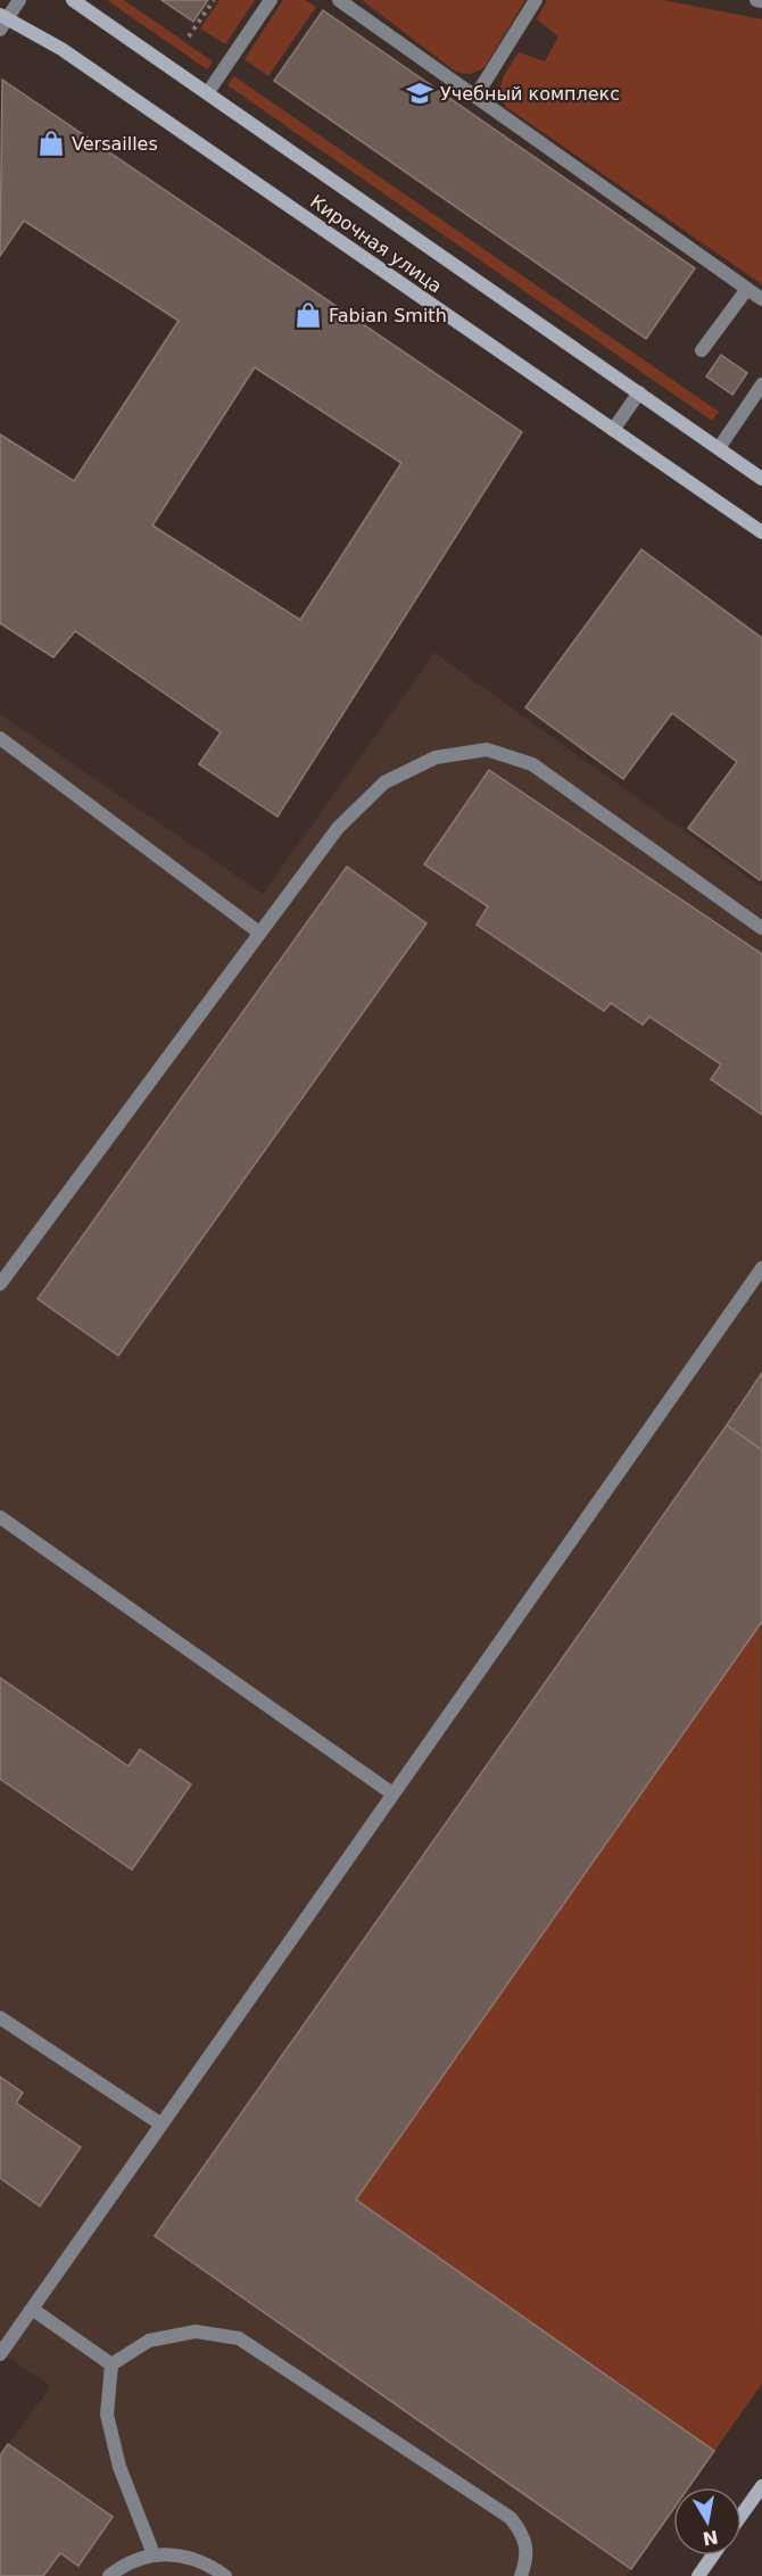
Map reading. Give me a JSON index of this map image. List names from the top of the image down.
{
  "streets": {
    "street": ["Кирочная улица"]
  },
  "places": {
    "school or university": ["Учебный комплекс"],
    "shop": ["Versailles", "Fabian Smith"]
  },
  "north": "bottom"
}
